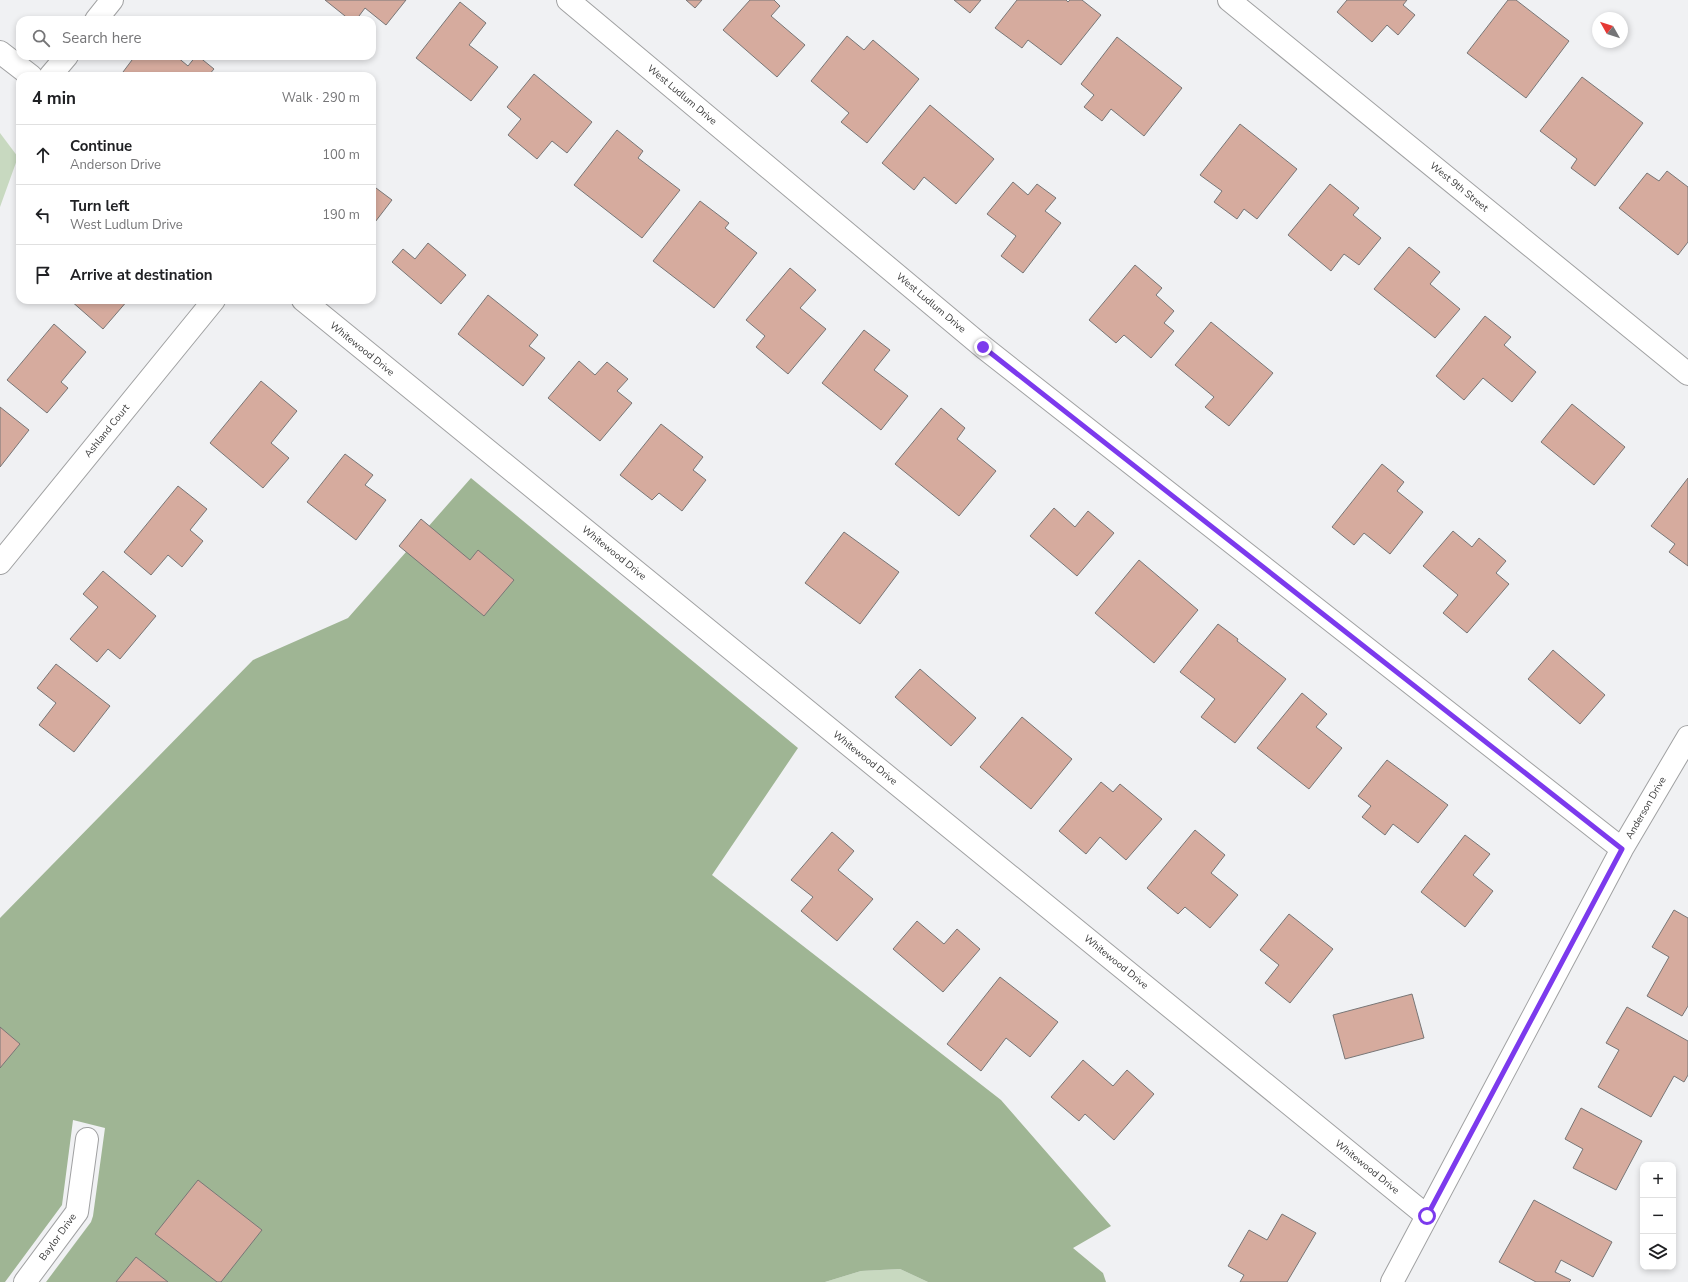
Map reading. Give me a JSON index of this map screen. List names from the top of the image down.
{
  "streets": {
    "street": [
      "West Ludlum Drive",
      "West 9th Street",
      "Whitewood Drive",
      "Ashland Court",
      "Anderson Drive",
      "Baylor Drive"
    ]
  },
  "crossings": [
    ["West Ludlum Drive", "Anderson Drive"],
    ["Whitewood Drive", "Anderson Drive"]
  ],
  "north": "top left",
  "page": {
    "search": "Search here",
    "heading": ["4 min", "Walk · 290 m"],
    "list": [
      ["Continue", "Anderson Drive", "100 m"],
      ["Turn left", "West Ludlum Drive", "190 m"],
      "Arrive at destination"
    ],
    "map_buttons": ["+", "−"]
  }
}
